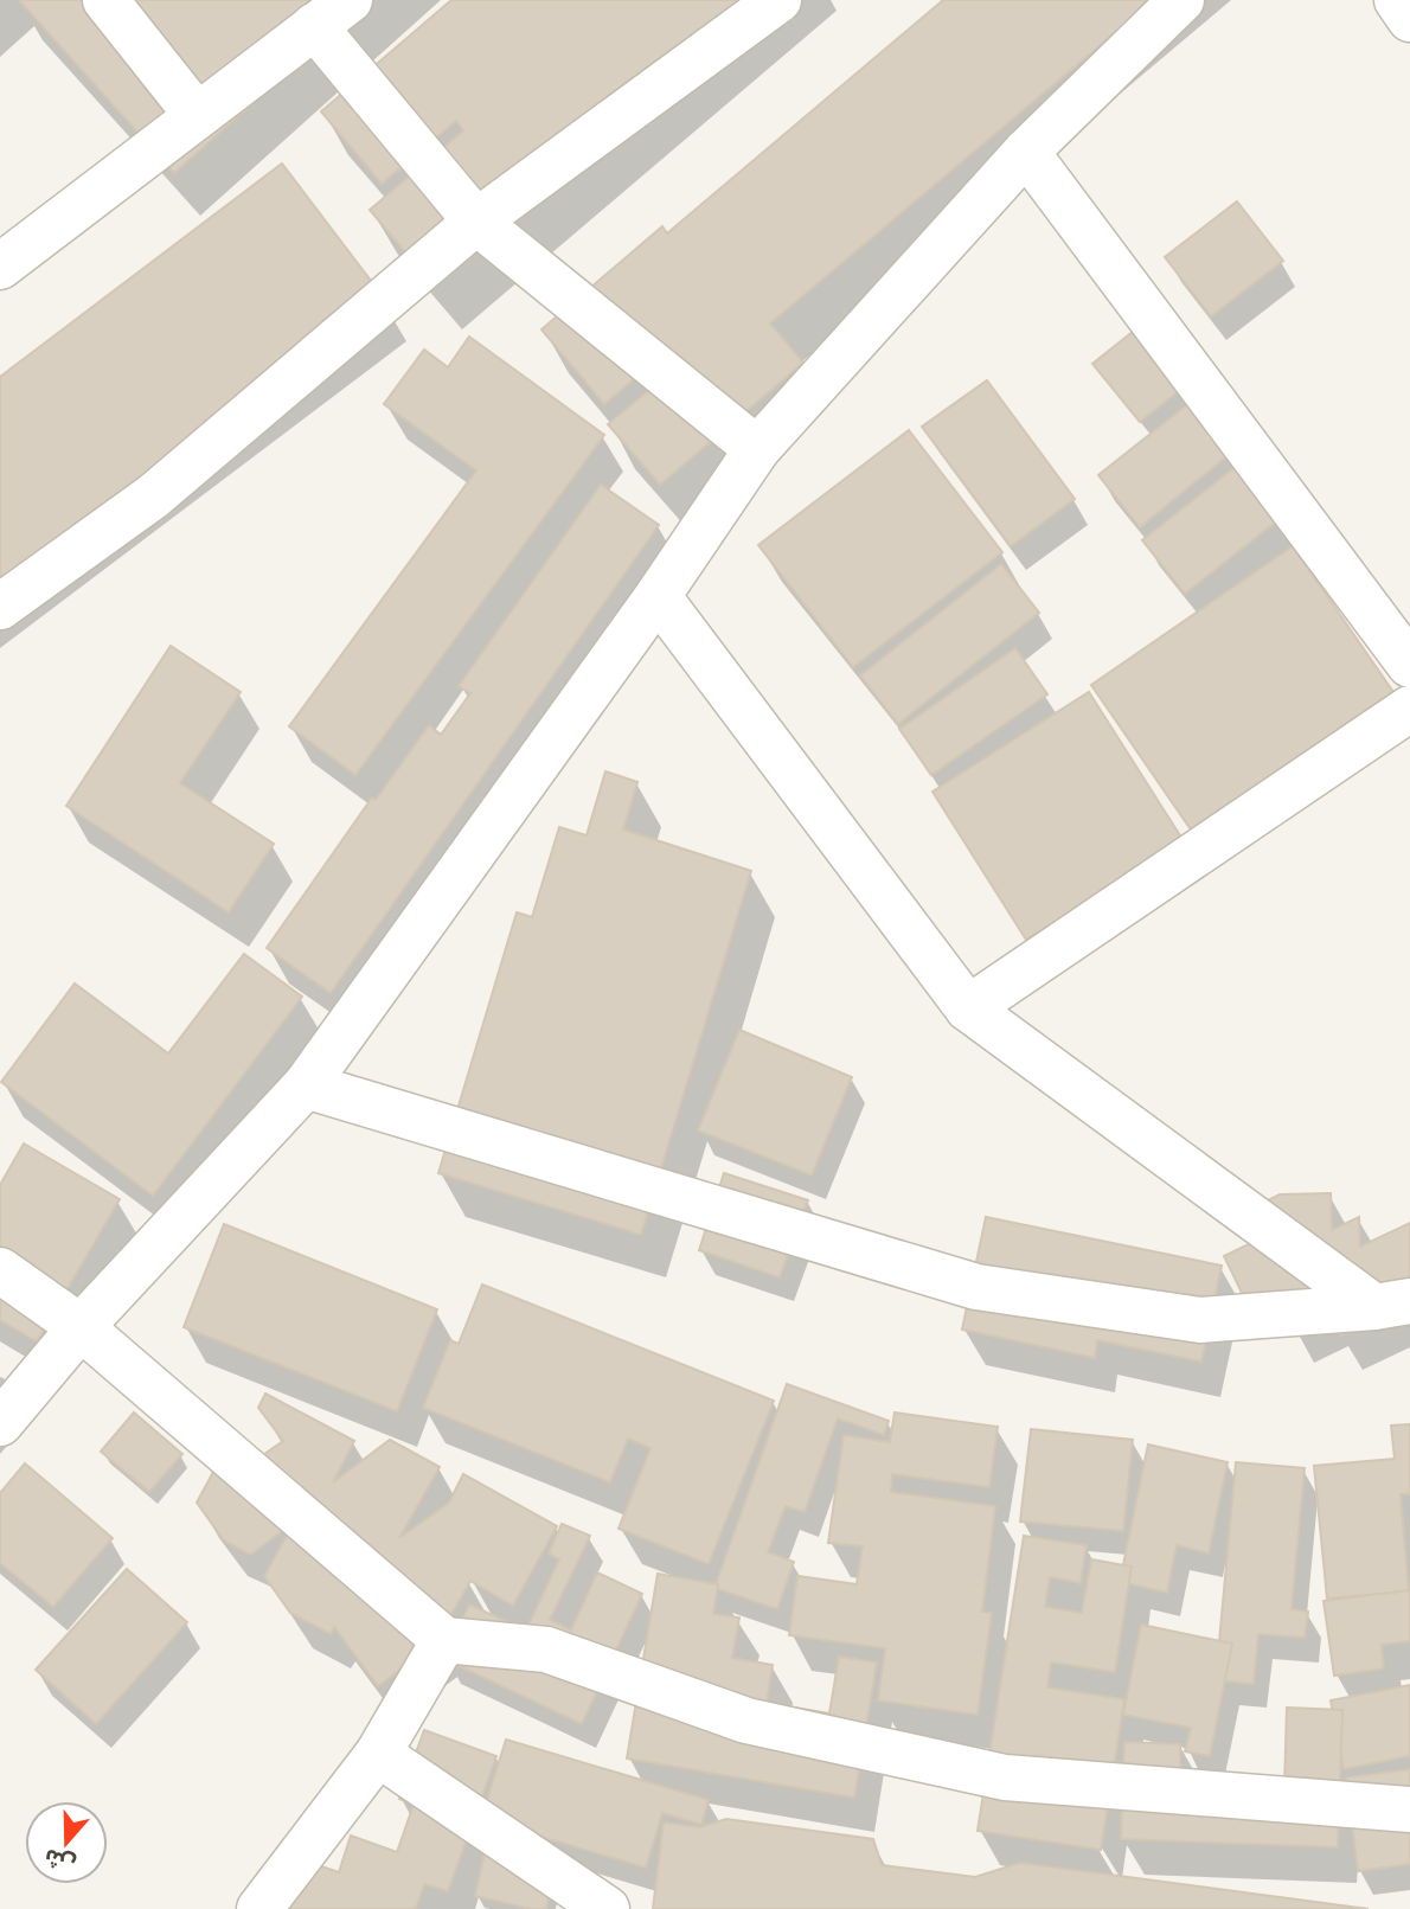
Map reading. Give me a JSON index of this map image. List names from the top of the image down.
{
  "north": "bottom"
}
